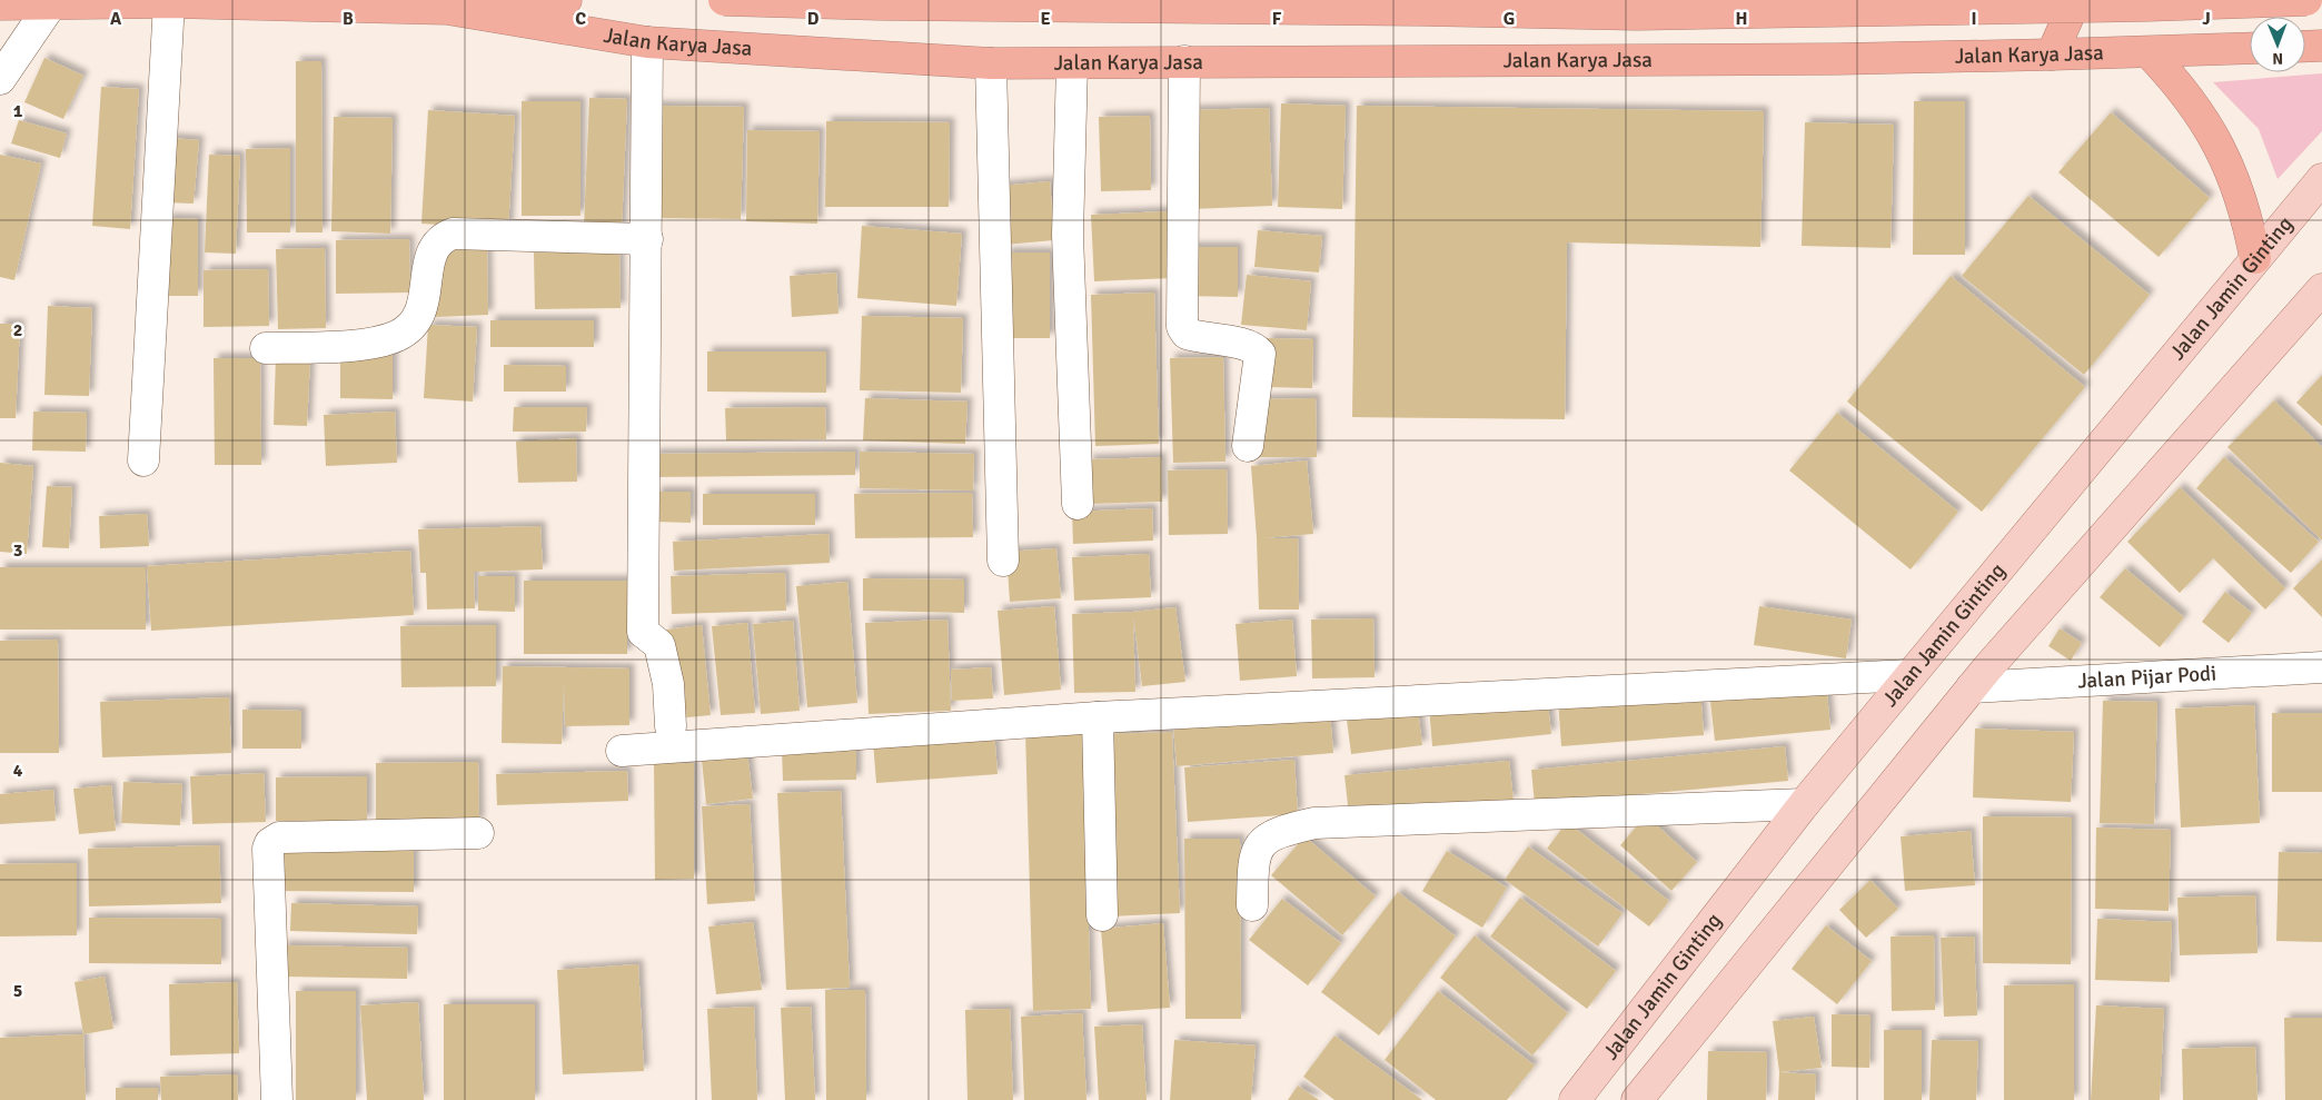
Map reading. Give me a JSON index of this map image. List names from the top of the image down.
{
  "streets": {
    "highway": ["Jalan Karya Jasa"],
    "main road": ["Jalan Jamin Ginting"],
    "street": ["Jalan Pijar Podi"]
  },
  "north": "bottom",
  "grid": {
    "columns": [
      "A",
      "B",
      "C",
      "D",
      "E",
      "F",
      "G",
      "H",
      "I",
      "J"
    ],
    "rows": [
      "1",
      "2",
      "3",
      "4",
      "5"
    ]
  }
}
